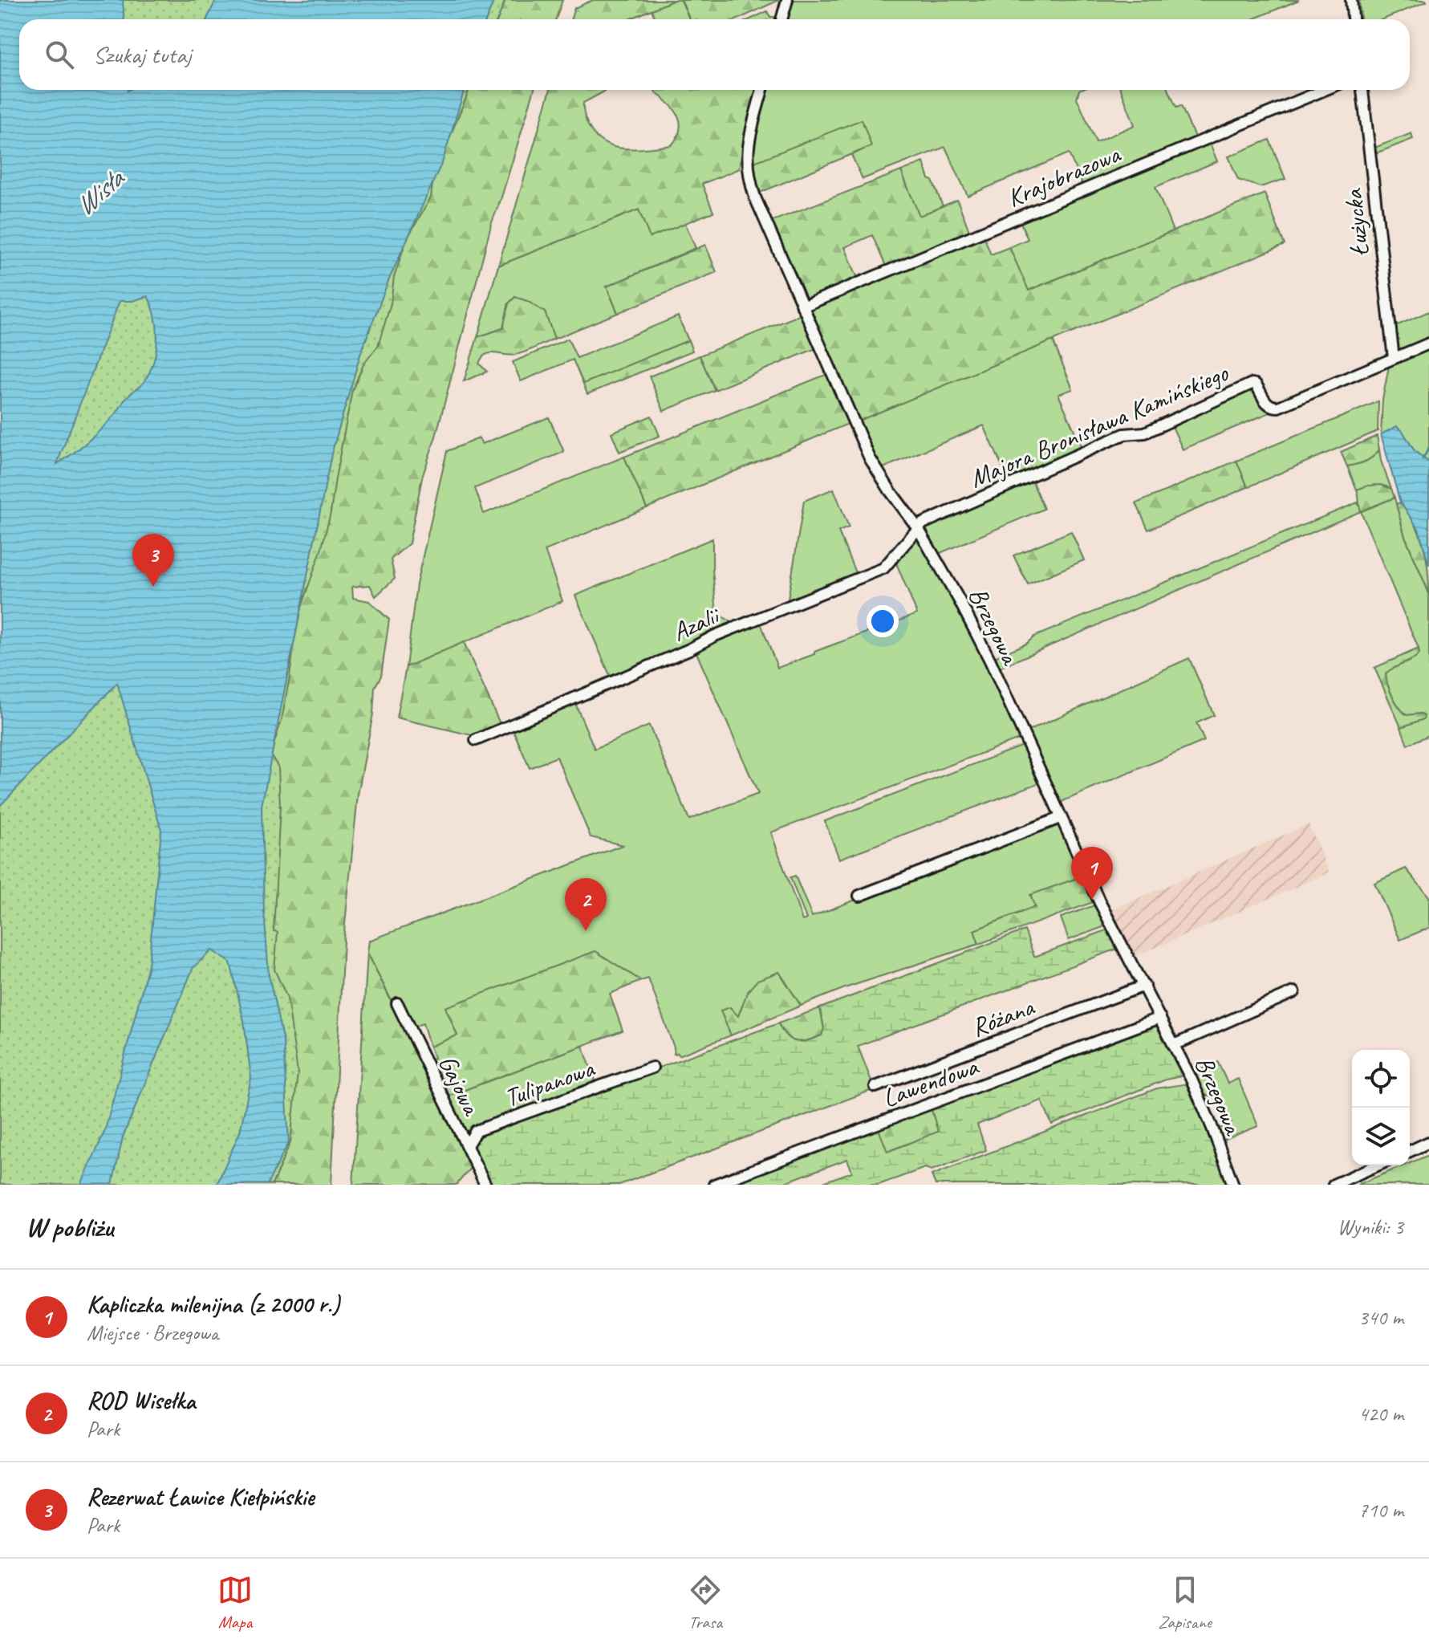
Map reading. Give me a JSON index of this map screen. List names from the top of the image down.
{
  "streets": {
    "street": [
      "Krajobrazowa",
      "Łużycka",
      "Majora Bronisława Kamińskiego",
      "Azalii",
      "Brzegowa",
      "Różana",
      "Lawendowa",
      "Tulipanowa",
      "Gajowa"
    ]
  },
  "crossings": [
    ["Krajobrazowa", "Brzegowa"],
    ["Łużycka", "Majora Bronisława Kamińskiego"],
    ["Majora Bronisława Kamińskiego", "Azalii"],
    ["Majora Bronisława Kamińskiego", "Brzegowa"],
    ["Azalii", "Brzegowa"],
    ["Brzegowa", "Różana"],
    ["Brzegowa", "Lawendowa"],
    ["Tulipanowa", "Gajowa"]
  ],
  "water": ["Wisła"],
  "page": {
    "search": "Szukaj tutaj",
    "pins": ["3", "1", "2"],
    "heading": ["W pobliżu", "Wyniki: 3"],
    "list": [
      {
        "mark": "1",
        "name": "Kapliczka milenijna (z 2000 r.)",
        "note": "Miejsce · Brzegowa",
        "value": "340 m"
      },
      {
        "mark": "2",
        "name": "ROD Wisełka",
        "note": "Park",
        "value": "420 m"
      },
      {
        "mark": "3",
        "name": "Rezerwat Ławice Kiełpińskie",
        "note": "Park",
        "value": "710 m"
      }
    ],
    "nav": ["Mapa", "Trasa", "Zapisane"]
  }
}
